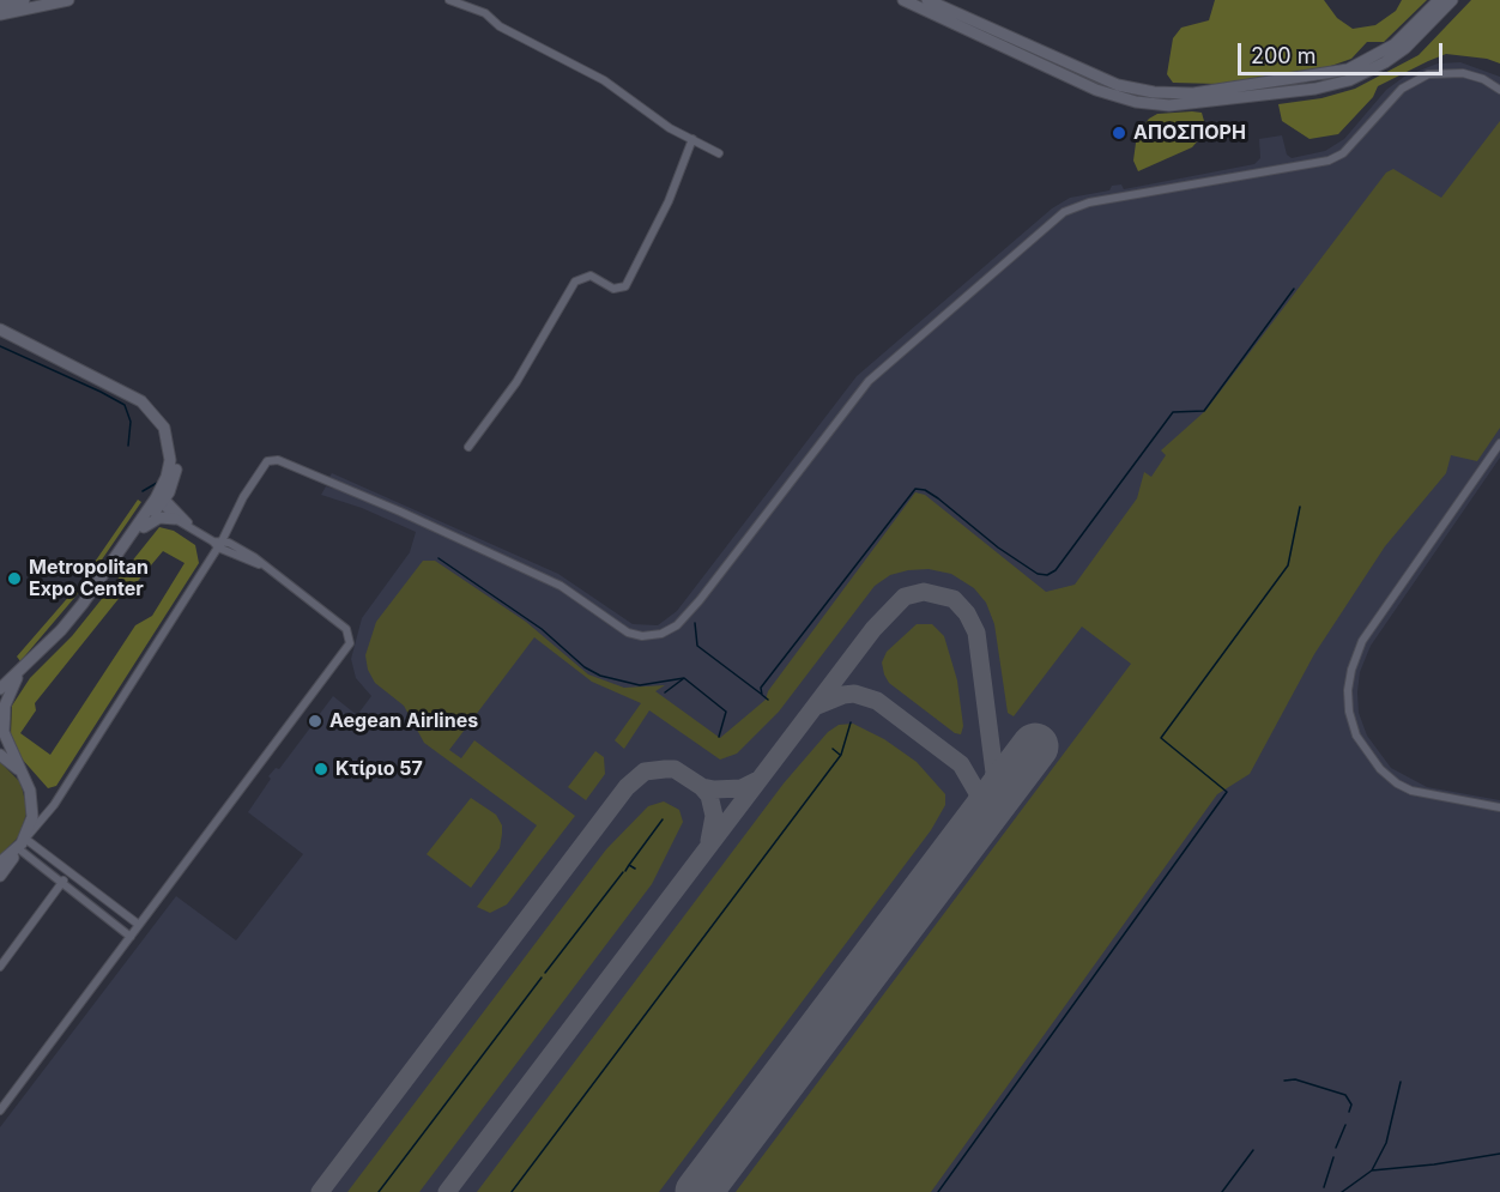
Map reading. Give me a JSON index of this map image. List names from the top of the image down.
{
  "places": [
    "ΑΠΟΣΠΟΡΗ",
    "Metropolitan Expo Center",
    "Aegean Airlines",
    "Κτίριο 57"
  ],
  "scale_bar": "200 m"
}
